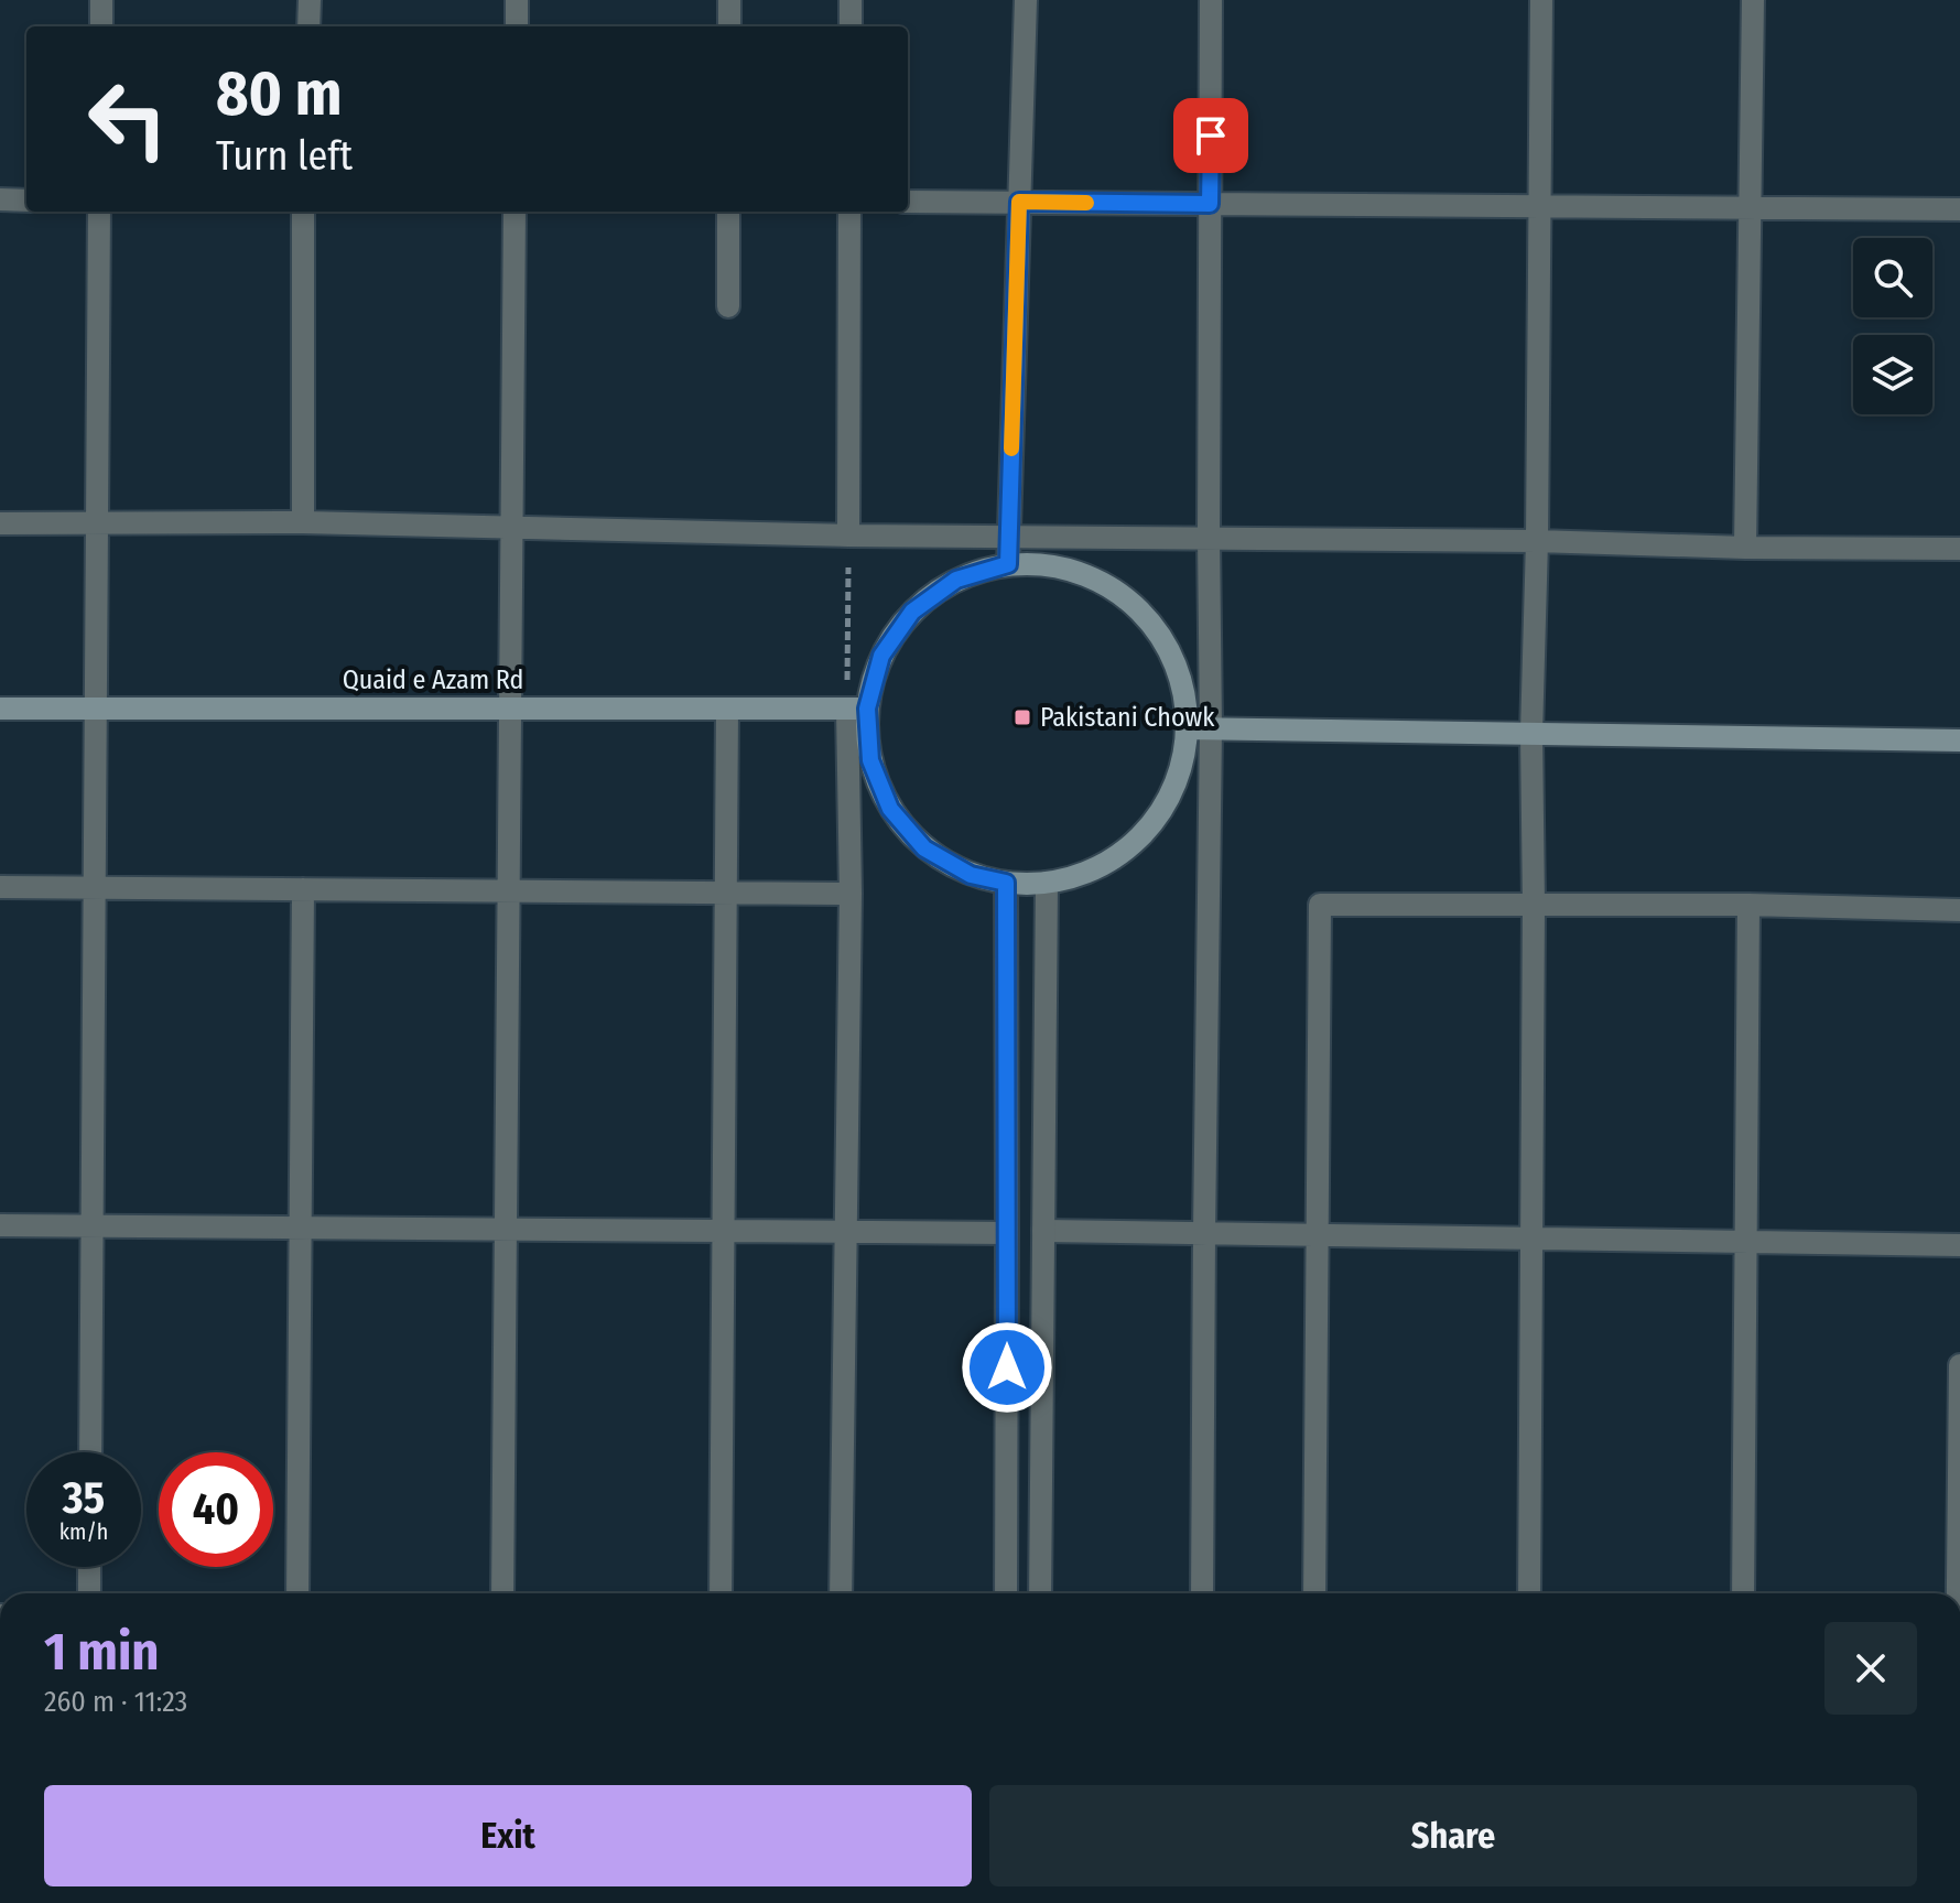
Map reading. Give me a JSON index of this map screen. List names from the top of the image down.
{
  "streets": {
    "main road": ["Quaid e Azam Rd"]
  },
  "places": {
    "transit": ["Pakistani Chowk"]
  },
  "page": {
    "turn": ["80 m", "Turn left"],
    "speed": "35 km/h",
    "limit": "40",
    "heading": ["1 min", "260 m · 11:23"],
    "buttons": ["Exit", "Share"]
  }
}
